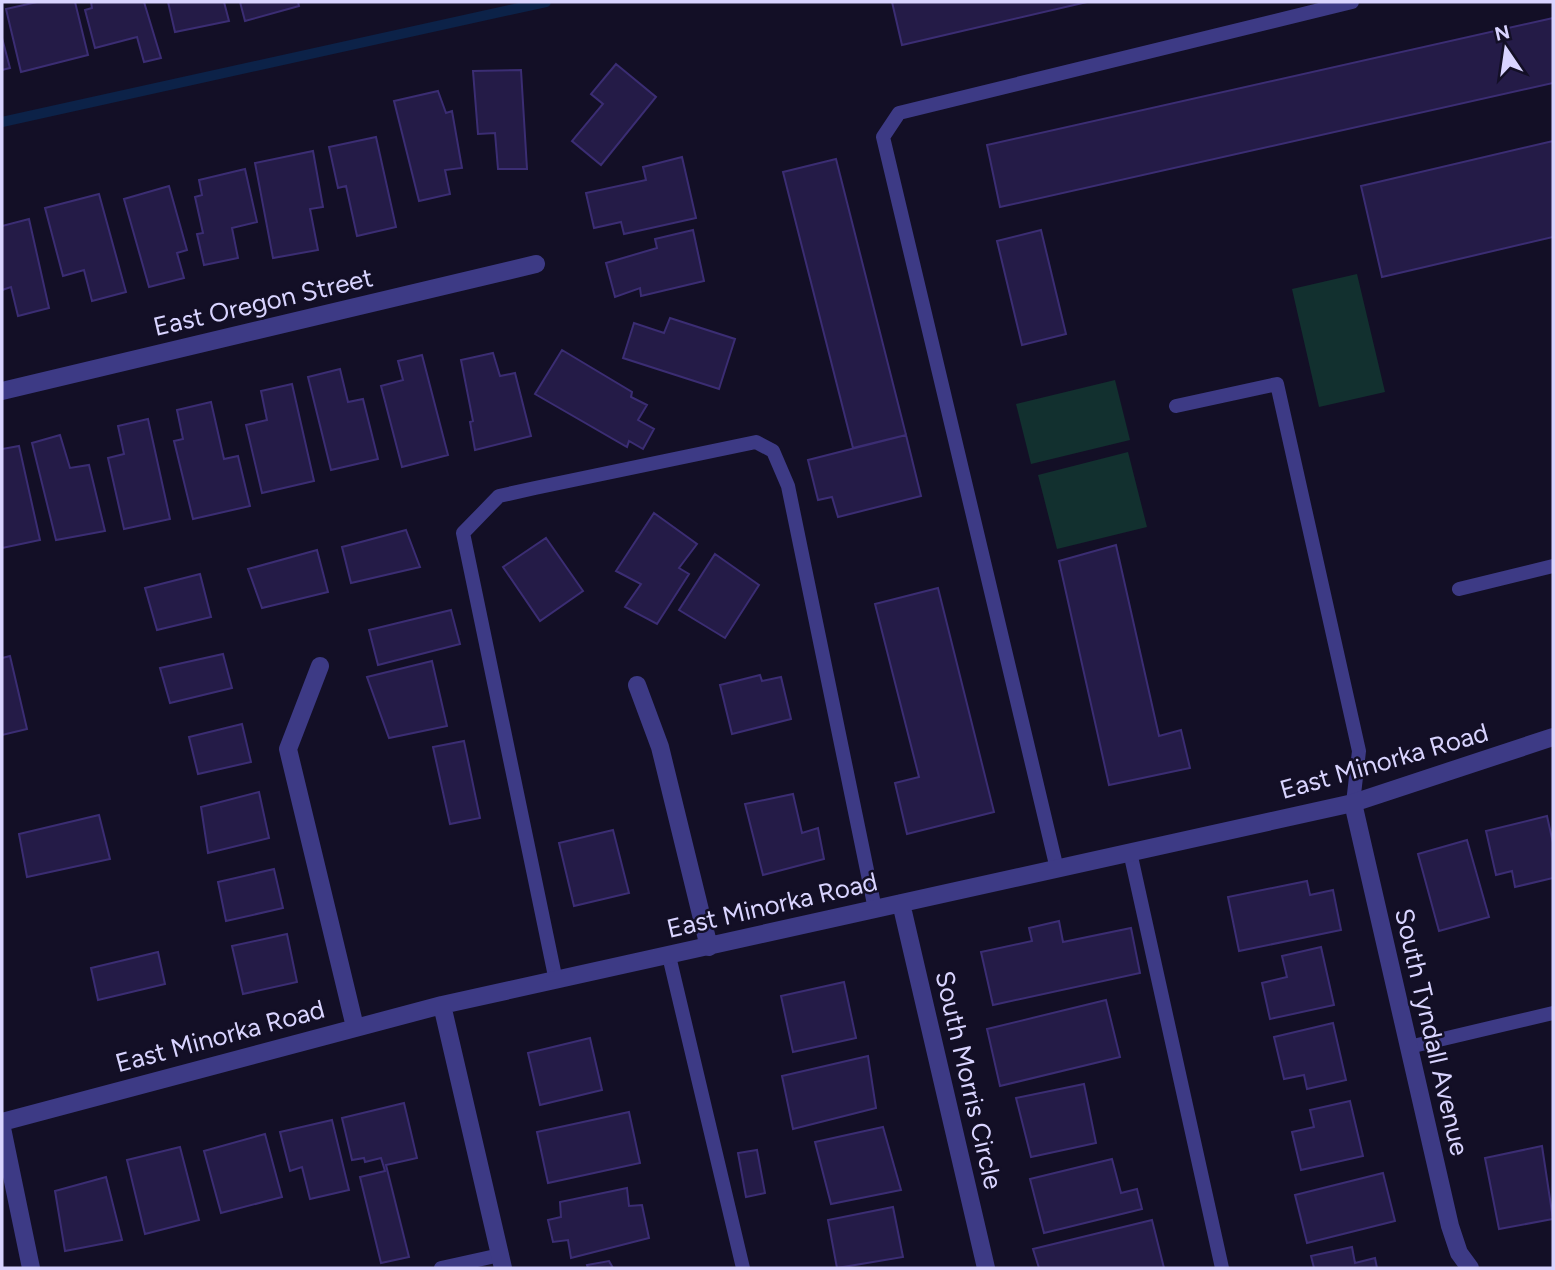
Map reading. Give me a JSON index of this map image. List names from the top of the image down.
{
  "streets": {
    "street": [
      "East Oregon Street",
      "East Minorka Road",
      "South Tyndall Avenue",
      "South Morris Circle"
    ]
  },
  "crossings": [
    ["East Minorka Road", "South Tyndall Avenue"],
    ["East Minorka Road", "South Morris Circle"]
  ],
  "north": "top"
}
